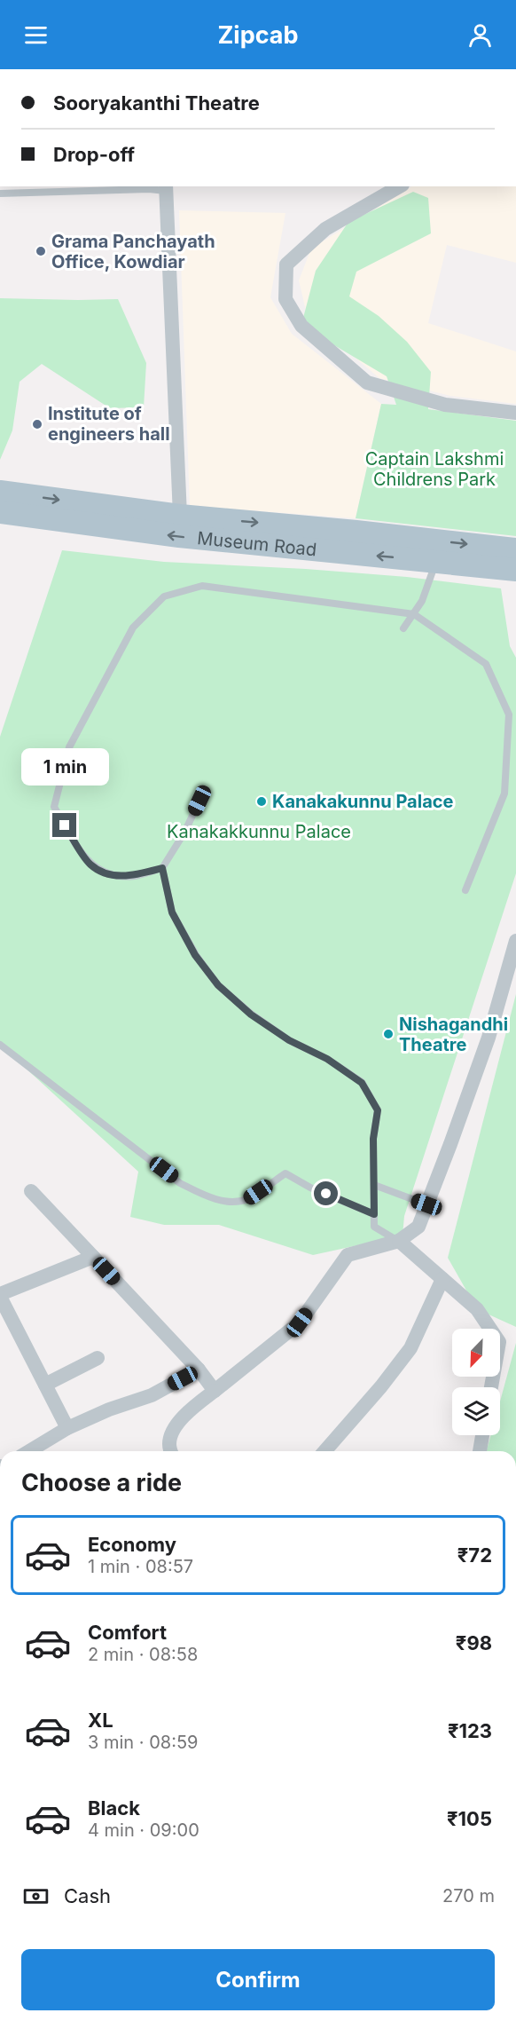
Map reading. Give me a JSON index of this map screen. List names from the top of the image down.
{
  "streets": {
    "main road": ["Museum Road"]
  },
  "parks": ["Captain Lakshmi Childrens Park", "Kanakakkunnu Palace"],
  "places": [
    "Grama Panchayath Office, Kowdiar",
    "Institute of engineers hall",
    "Kanakakunnu Palace",
    "Nishagandhi Theatre"
  ],
  "north": "bottom left",
  "page": {
    "header": "Zipcab",
    "banner": ["Sooryakanthi Theatre", "Drop-off"],
    "bubble": "1 min",
    "heading": "Choose a ride",
    "list": [
      {
        "name": "Economy",
        "note": "1 min · 08:57",
        "value": "₹72"
      },
      {
        "name": "Comfort",
        "note": "2 min · 08:58",
        "value": "₹98"
      },
      {
        "name": "XL",
        "note": "3 min · 08:59",
        "value": "₹123"
      },
      {
        "name": "Black",
        "note": "4 min · 09:00",
        "value": "₹105"
      }
    ],
    "pay": ["Cash", "270 m"],
    "buttons": "Confirm"
  }
}
